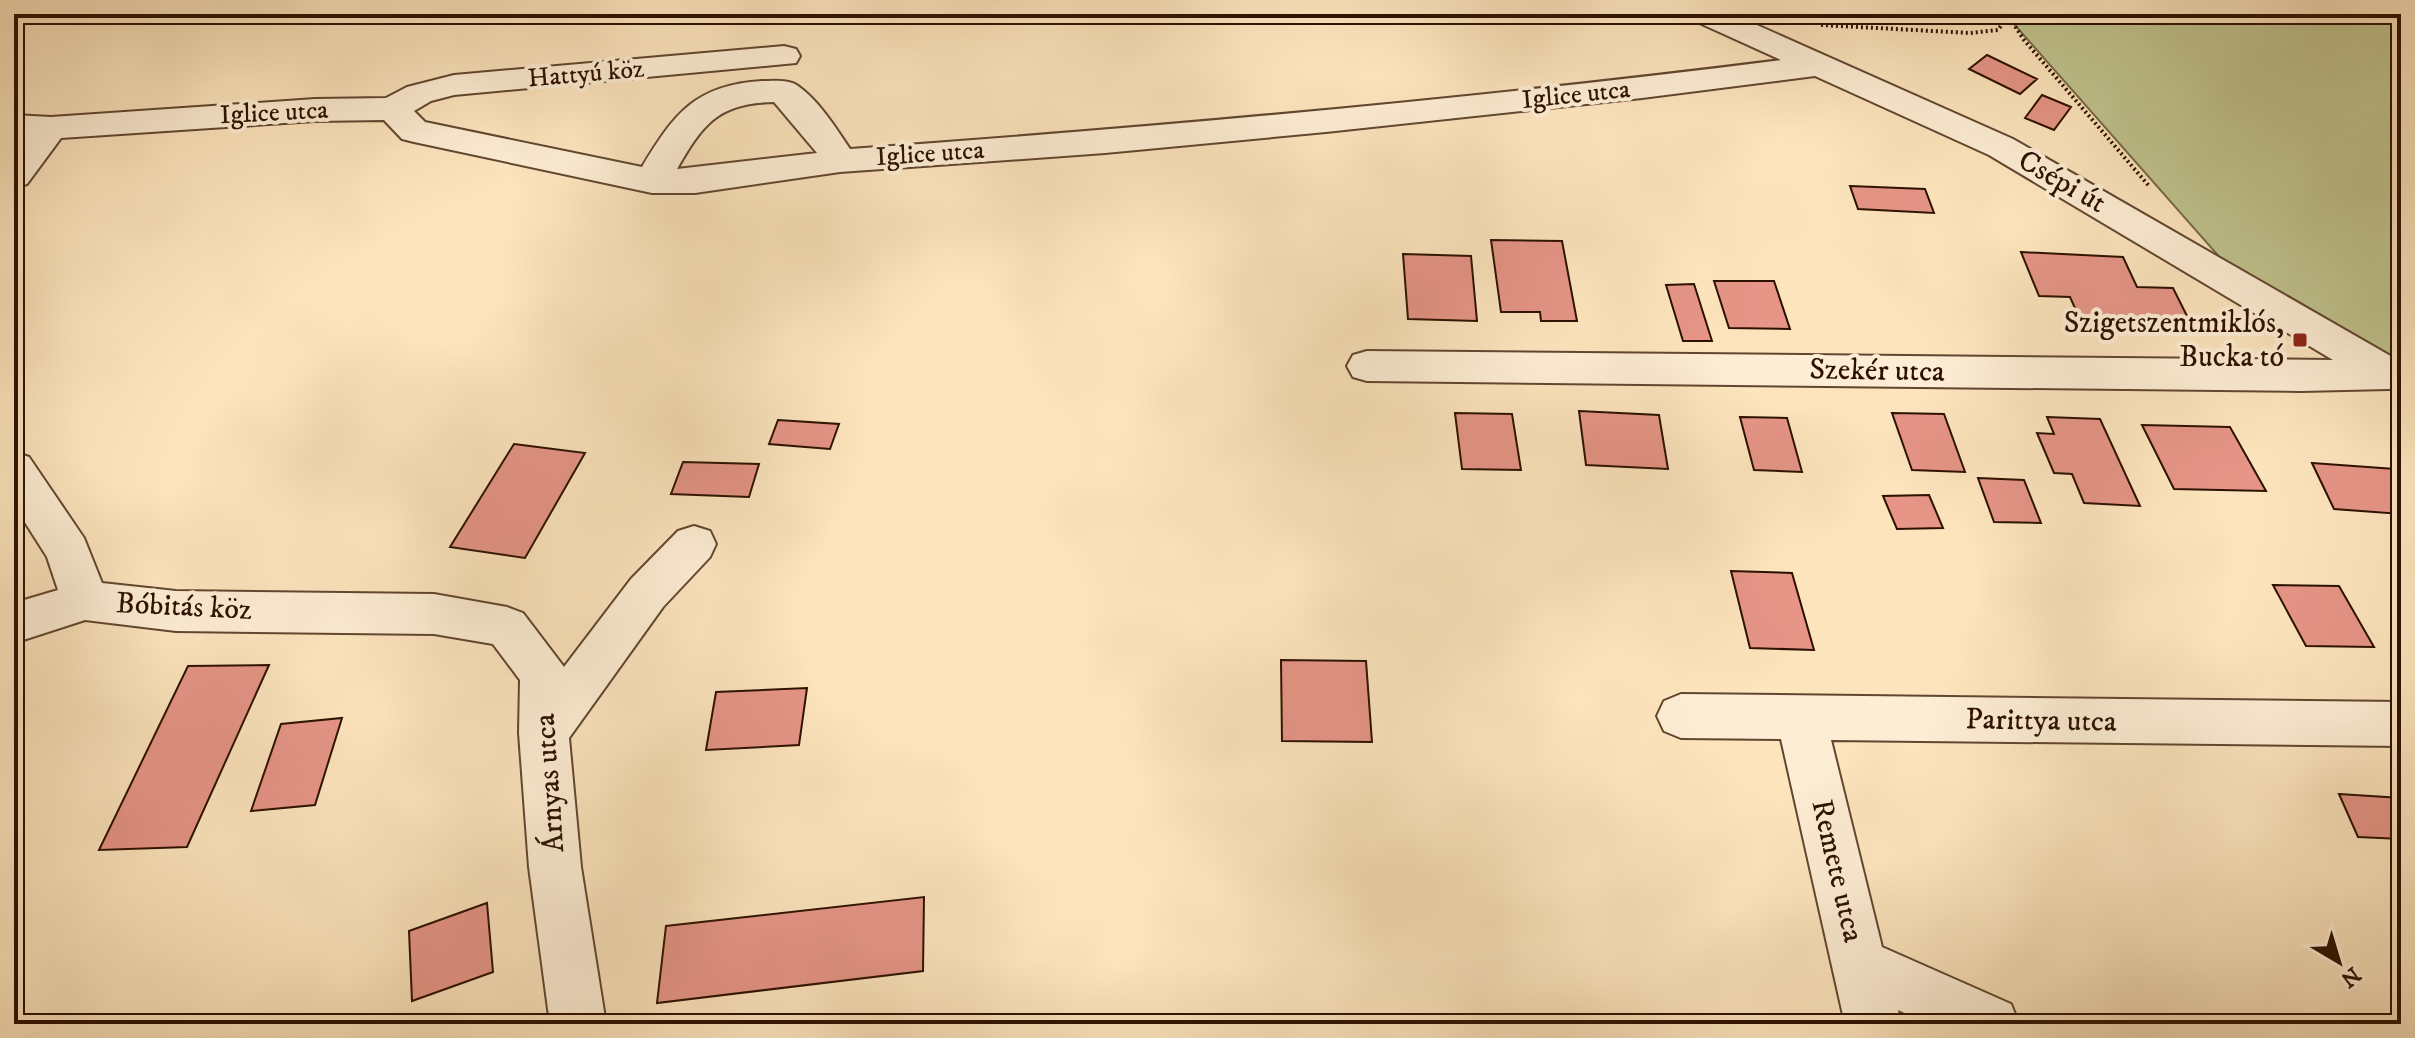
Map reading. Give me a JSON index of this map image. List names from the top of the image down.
{
  "streets": {
    "street": [
      "Hattyú köz",
      "Iglice utca",
      "Csépi út",
      "Szekér utca",
      "Bóbitás köz",
      "Parittya utca",
      "Árnyas utca",
      "Remete utca"
    ]
  },
  "crossings": [
    ["Hattyú köz", "Iglice utca"],
    ["Iglice utca", "Csépi út"],
    ["Csépi út", "Szekér utca"],
    ["Bóbitás köz", "Árnyas utca"],
    ["Parittya utca", "Remete utca"]
  ],
  "places": {
    "transit": ["Szigetszentmiklós, Bucka tó"]
  },
  "north": "bottom right"
}
